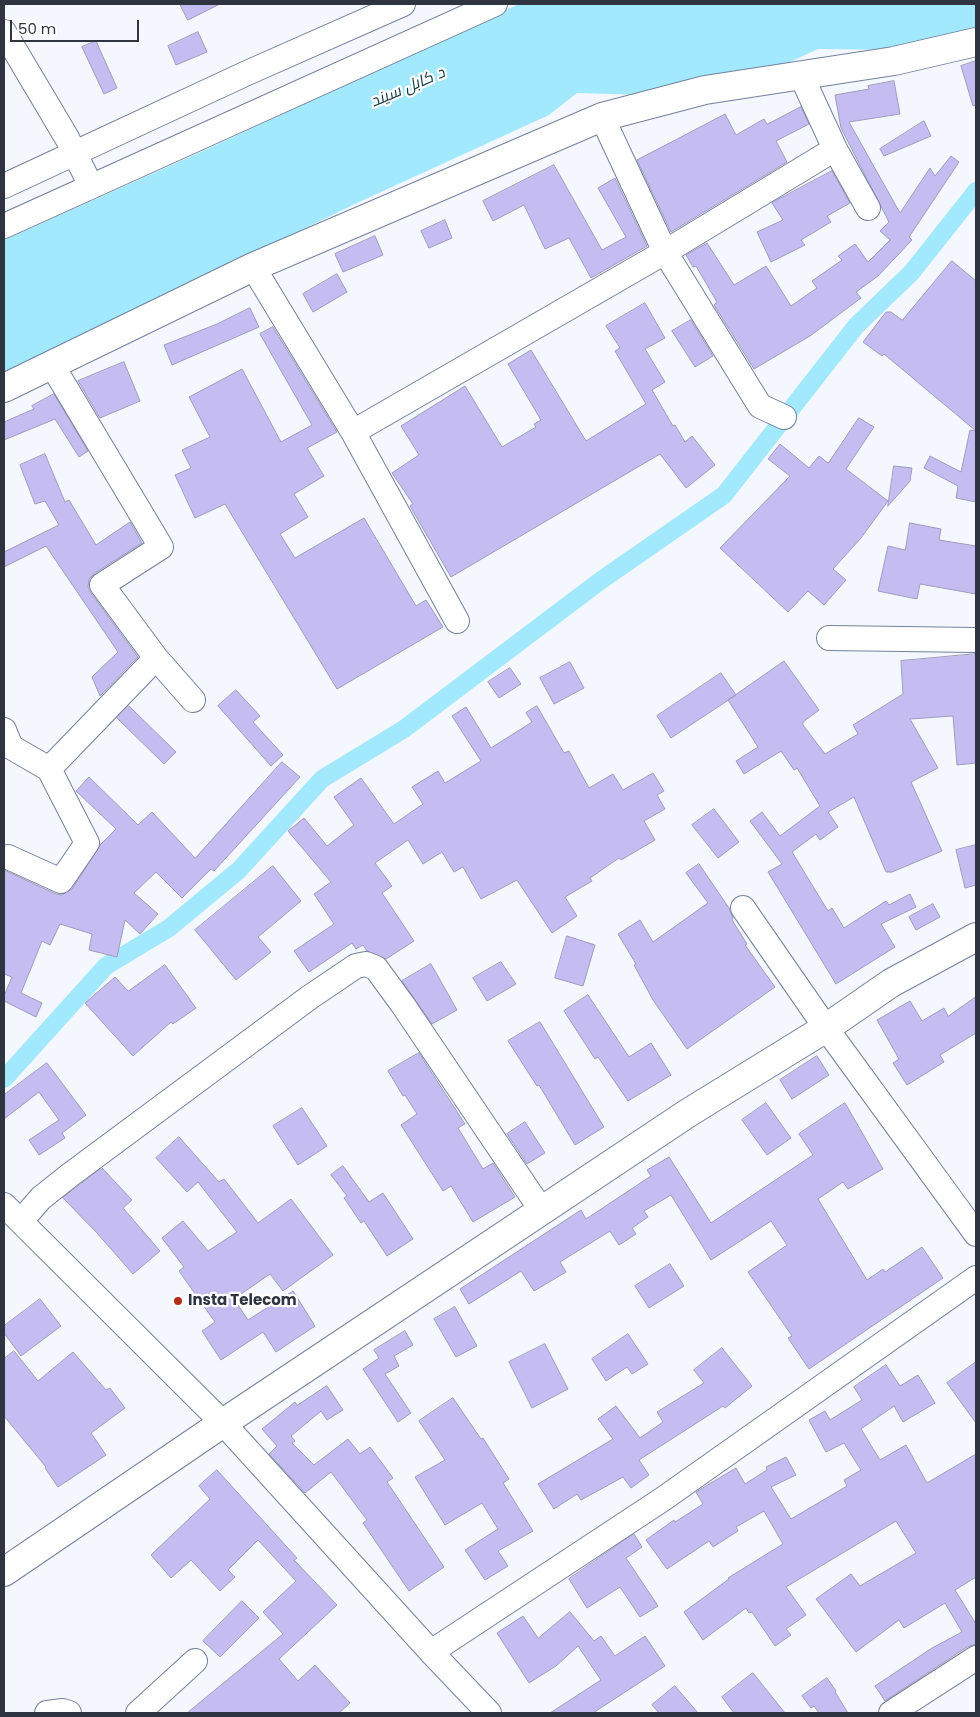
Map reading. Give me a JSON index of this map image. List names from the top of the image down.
{
  "water": ["د کابل سيند"],
  "places": ["Insta Telecom"],
  "scale_bar": "50 m"
}
